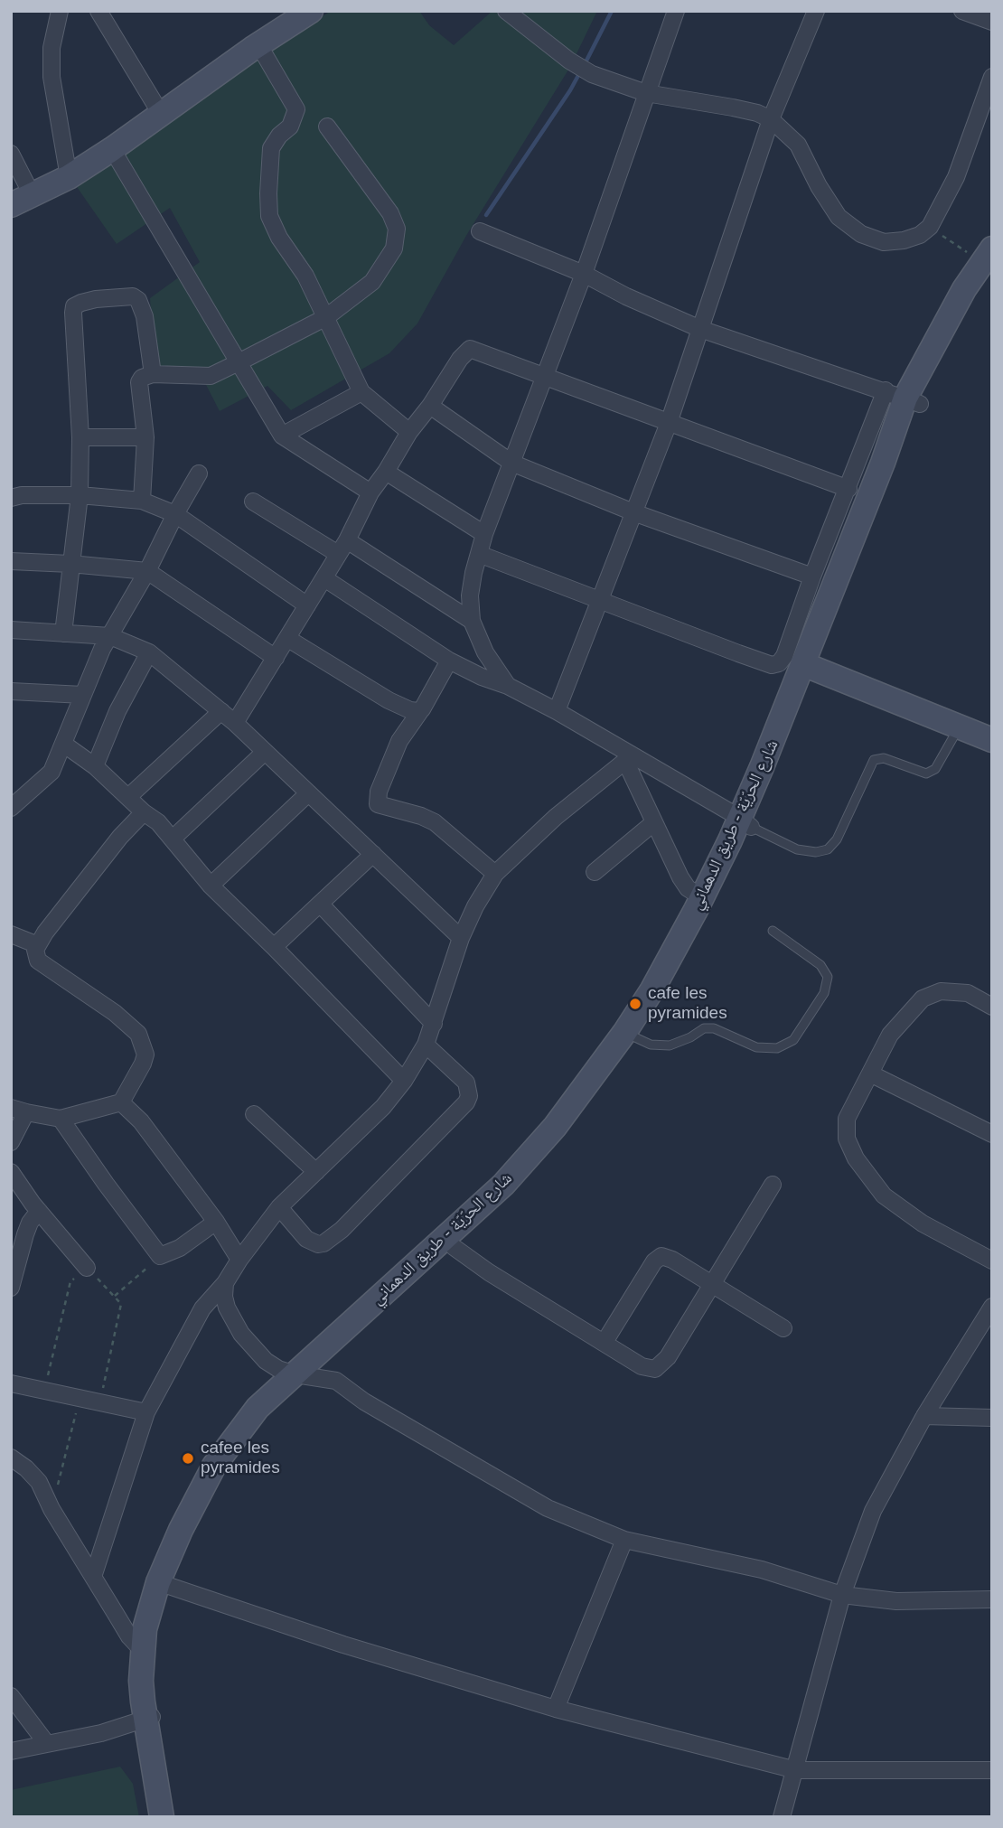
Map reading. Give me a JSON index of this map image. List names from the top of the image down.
{
  "streets": {
    "main road": ["شارع الحرّيّة - طريق الدهماني"]
  },
  "places": ["cafe les pyramides", "cafee les pyramides"]
}
